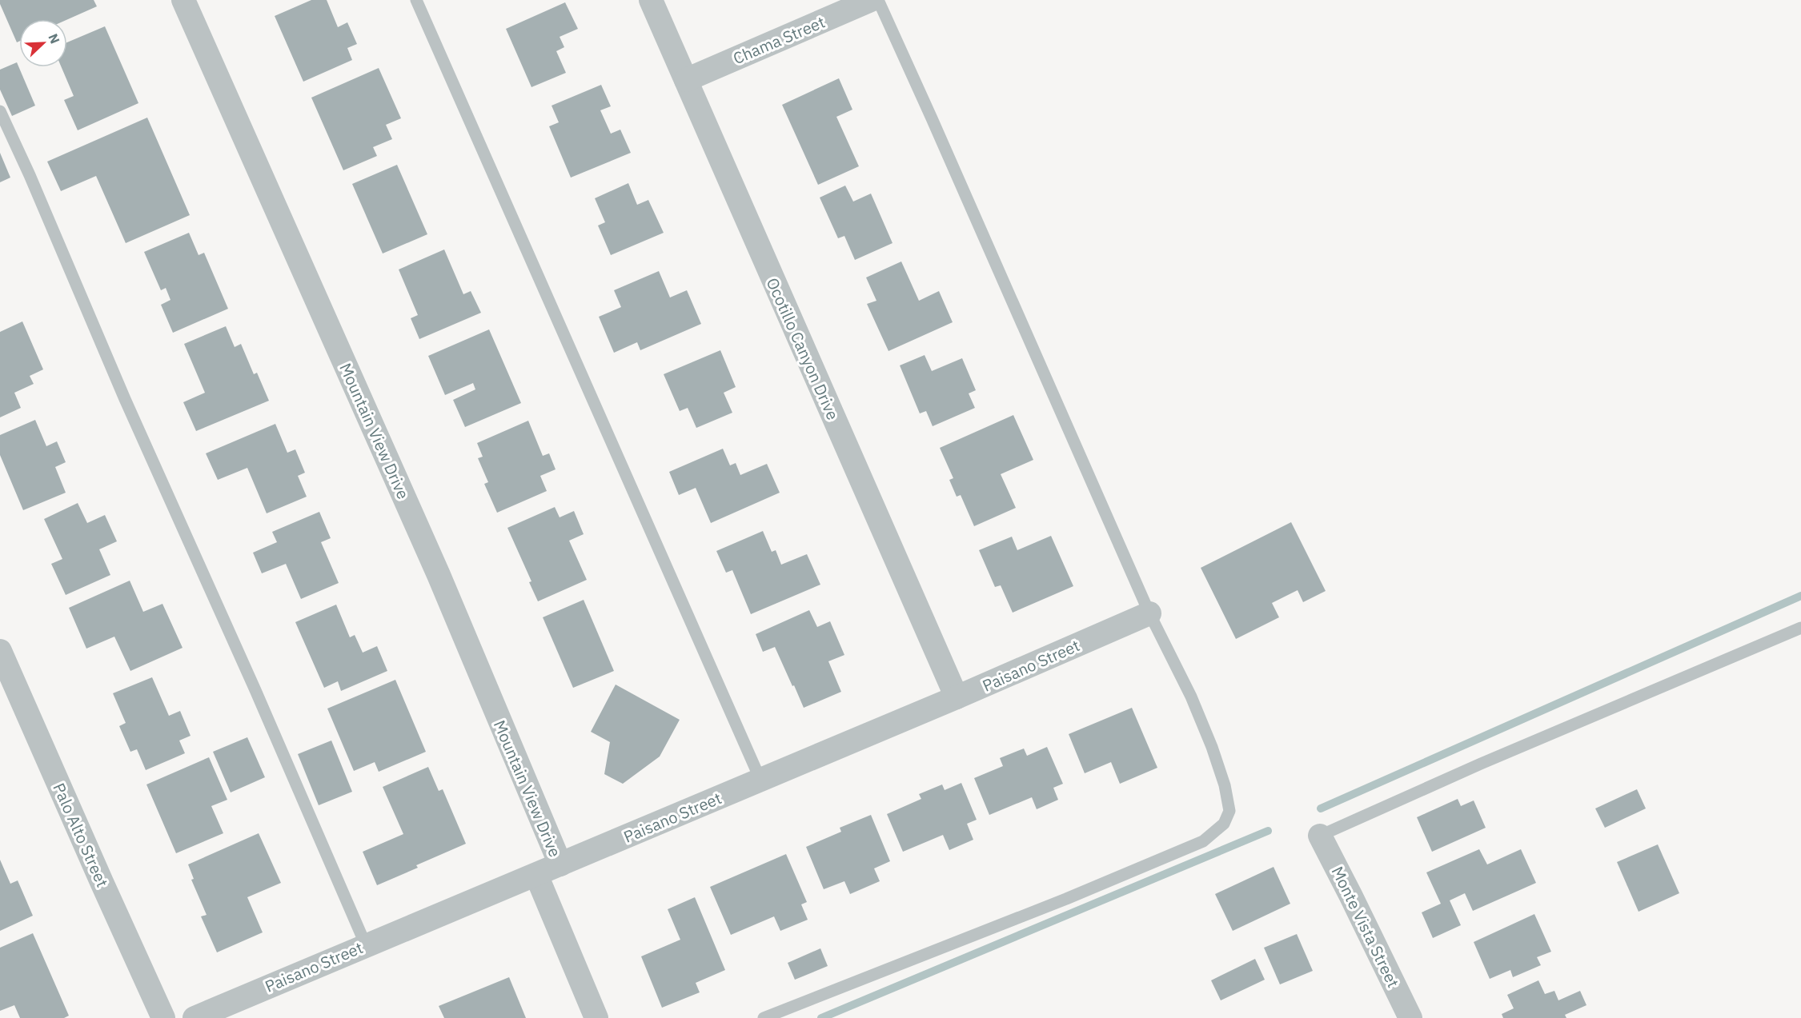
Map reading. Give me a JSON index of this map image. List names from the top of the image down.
{
  "streets": {
    "street": [
      "Chama Street",
      "Ocotillo Canyon Drive",
      "Mountain View Drive",
      "Paisano Street",
      "Palo Alto Street",
      "Monte Vista Street"
    ]
  },
  "crossings": [
    ["Chama Street", "Ocotillo Canyon Drive"],
    ["Ocotillo Canyon Drive", "Paisano Street"],
    ["Mountain View Drive", "Paisano Street"]
  ],
  "north": "top right"
}
